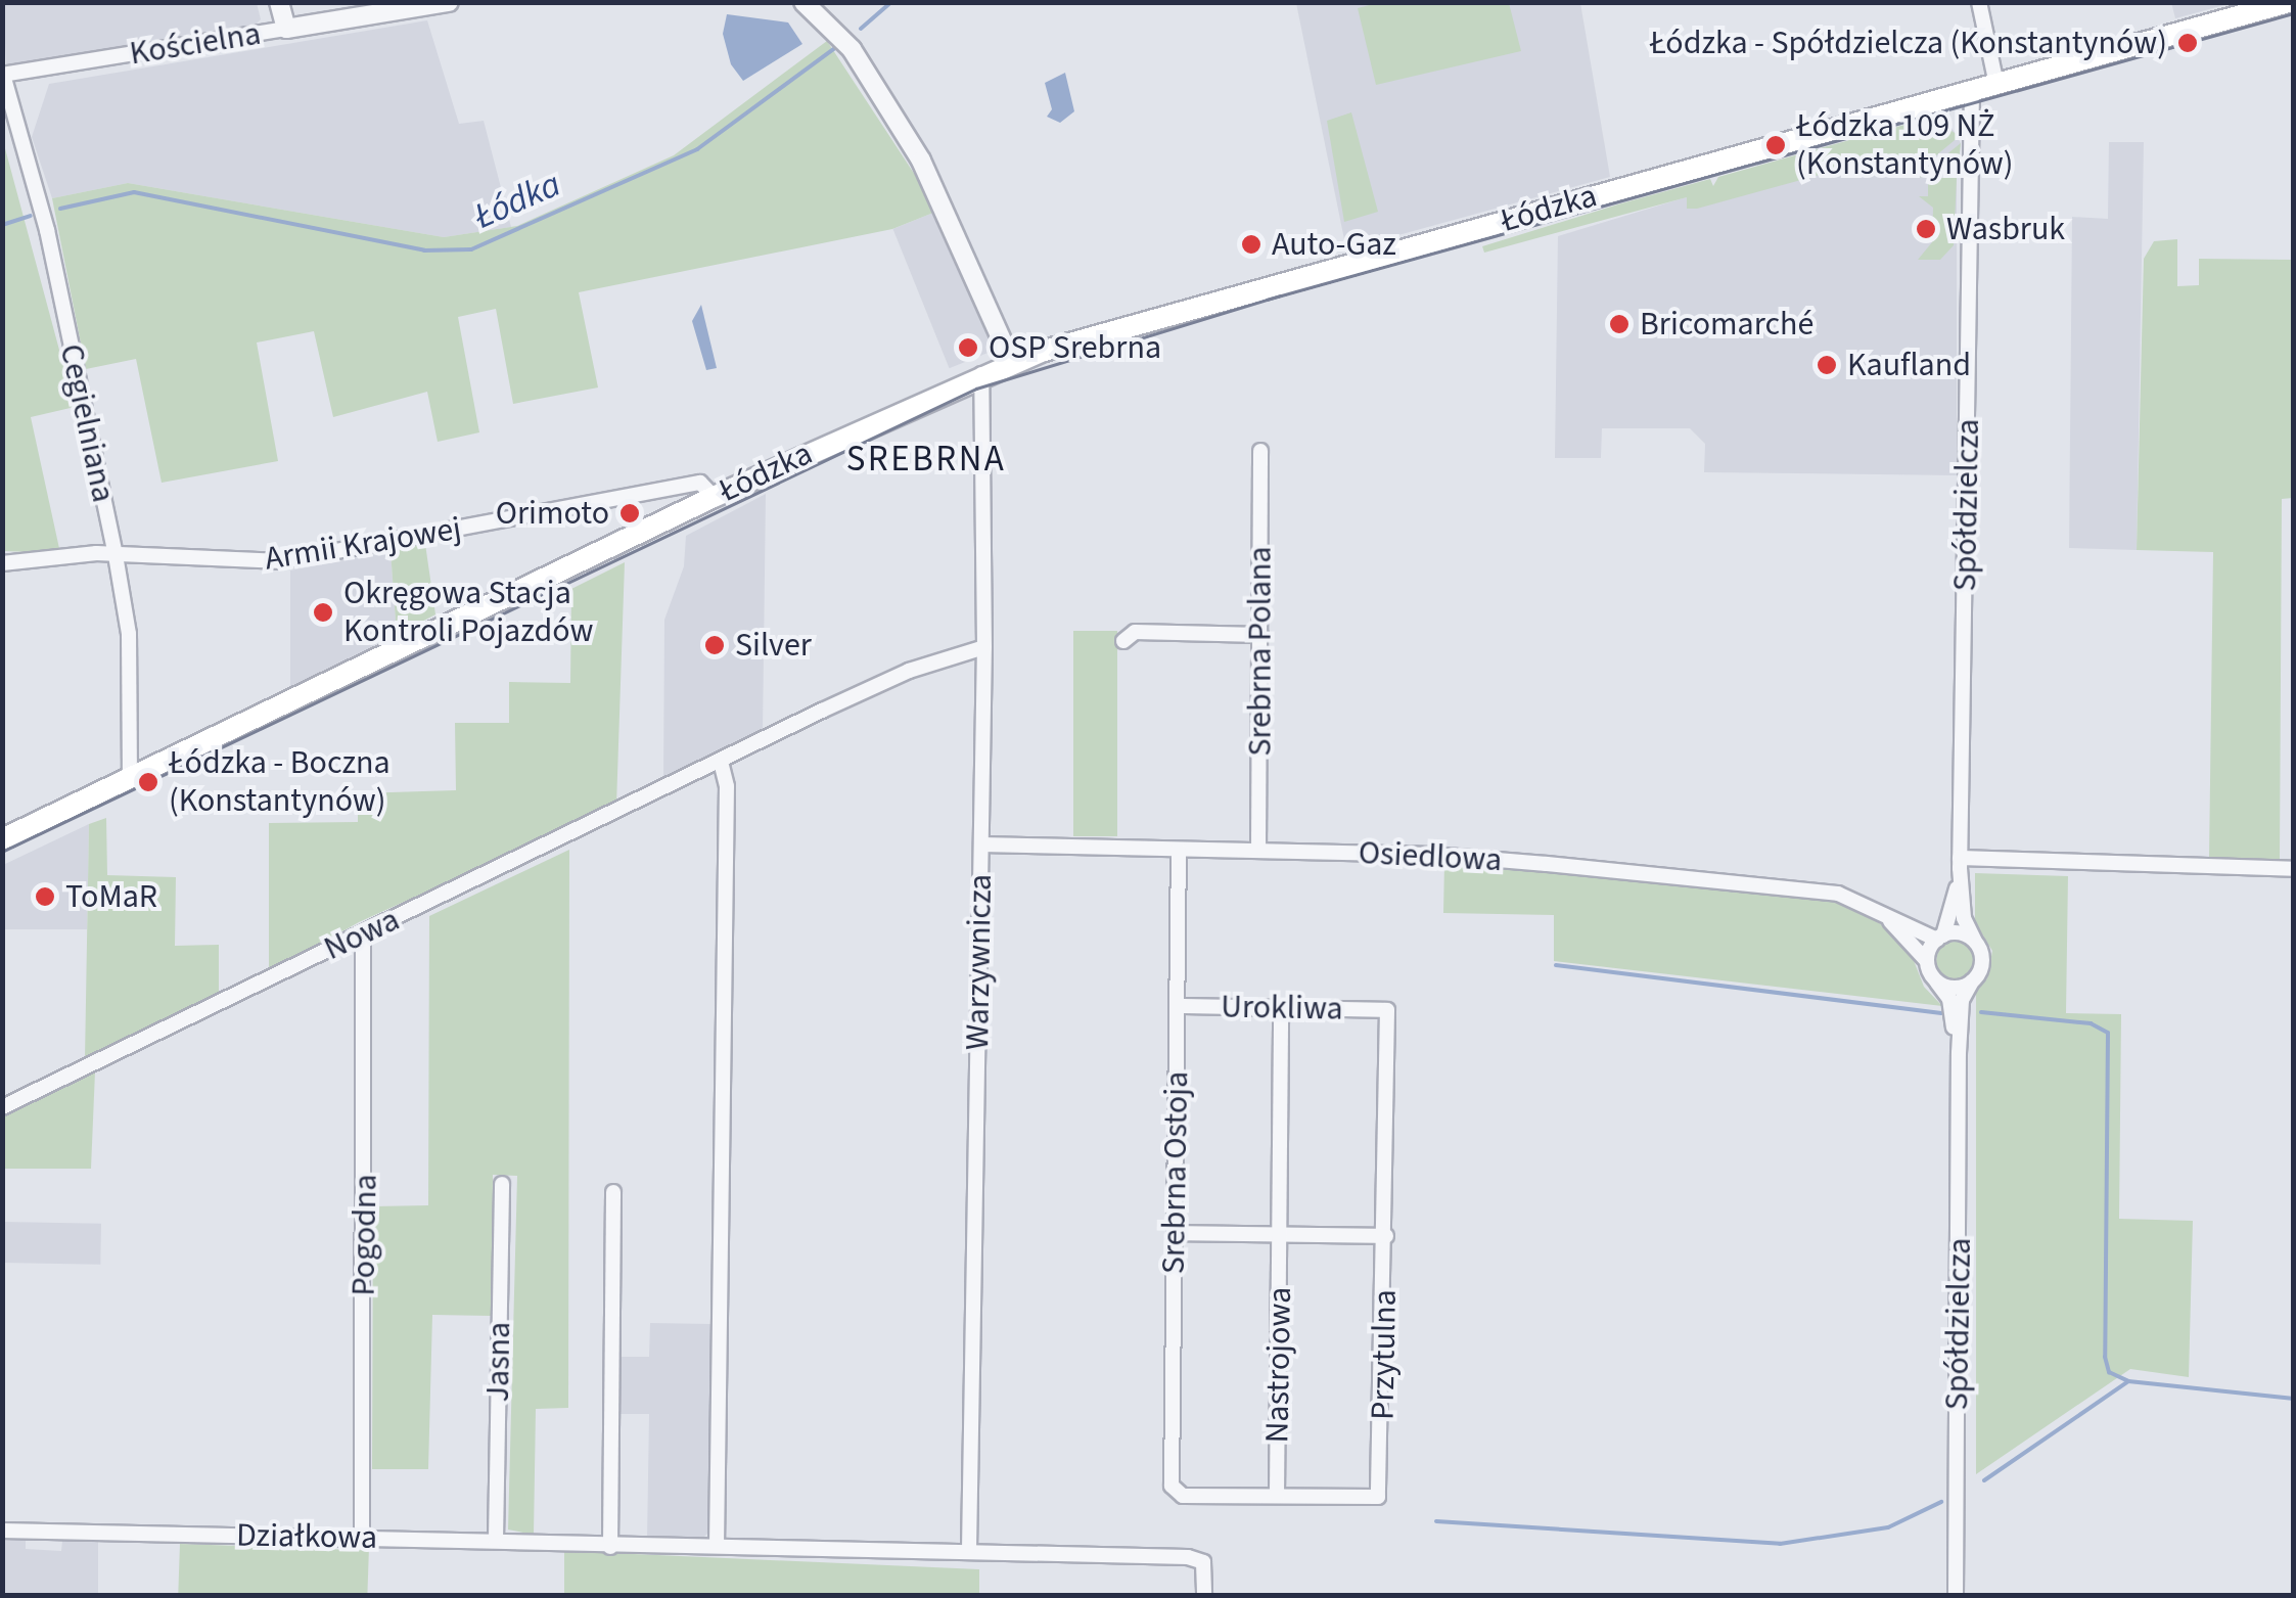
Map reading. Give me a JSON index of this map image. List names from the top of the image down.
{
  "streets": {
    "main road": ["Łódzka"],
    "street": [
      "Kościelna",
      "Cegielniana",
      "Spółdzielcza",
      "Armii Krajowej",
      "Srebrna Polana",
      "Osiedlowa",
      "Nowa",
      "Warzywnicza",
      "Urokliwa",
      "Srebrna Ostoja",
      "Pogodna",
      "Przytulna",
      "Jasna",
      "Nastrojowa",
      "Działkowa"
    ]
  },
  "crossings": [
    ["Kościelna", "Cegielniana"],
    ["Łódzka", "Cegielniana"],
    ["Łódzka", "Spółdzielcza"],
    ["Łódzka", "Armii Krajowej"],
    ["Łódzka", "Warzywnicza"],
    ["Cegielniana", "Armii Krajowej"],
    ["Srebrna Polana", "Osiedlowa"],
    ["Osiedlowa", "Warzywnicza"],
    ["Osiedlowa", "Srebrna Ostoja"],
    ["Nowa", "Warzywnicza"],
    ["Nowa", "Pogodna"],
    ["Warzywnicza", "Działkowa"],
    ["Urokliwa", "Srebrna Ostoja"],
    ["Urokliwa", "Przytulna"],
    ["Urokliwa", "Nastrojowa"],
    ["Srebrna Ostoja", "Przytulna"],
    ["Pogodna", "Działkowa"],
    ["Przytulna", "Nastrojowa"],
    ["Jasna", "Działkowa"]
  ],
  "districts": ["SREBRNA"],
  "water": ["Łódka"],
  "places": [
    "Łódzka - Spółdzielcza (Konstantynów)",
    "Łódzka 109 NŻ (Konstantynów)",
    "Wasbruk",
    "Auto-Gaz",
    "Bricomarché",
    "OSP Srebrna",
    "Kaufland",
    "Orimoto",
    "Okręgowa Stacja Kontroli Pojazdów",
    "Silver",
    "Łódzka - Boczna (Konstantynów)",
    "ToMaR"
  ]
}
